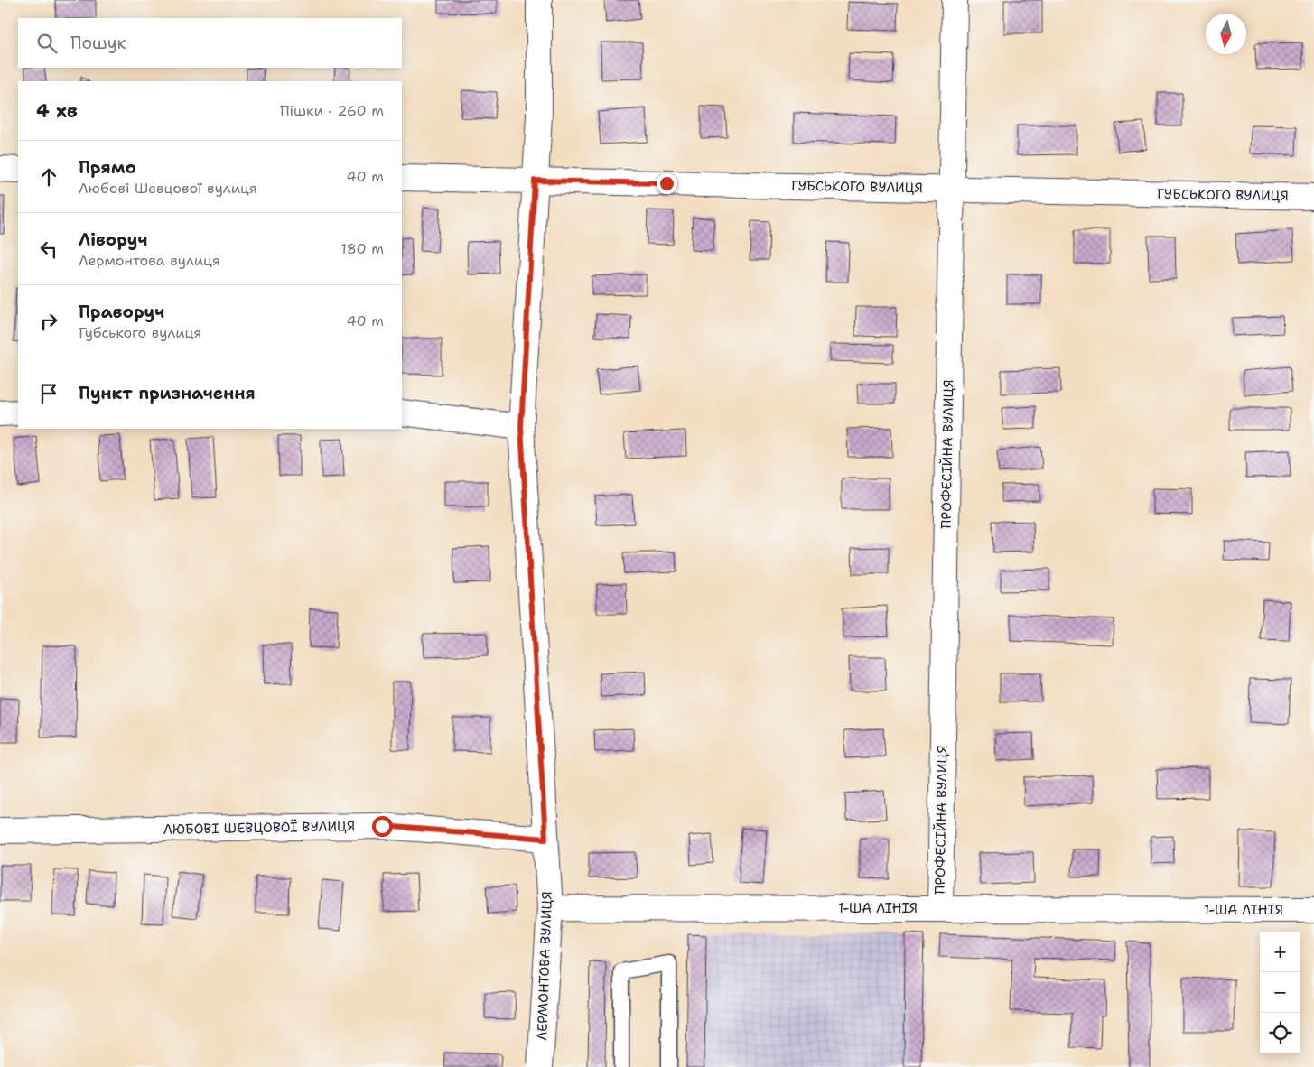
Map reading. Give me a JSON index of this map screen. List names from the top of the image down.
{
  "streets": {
    "street": [
      "ГУБСЬКОГО ВУЛИЦЯ",
      "ПРОФЕСІЙНА ВУЛИЦЯ",
      "ЛЮБОВІ ШЕВЦОВОЇ ВУЛИЦЯ",
      "1-ША ЛІНІЯ",
      "ЛЕРМОНТОВА ВУЛИЦЯ"
    ]
  },
  "crossings": [
    ["ГУБСЬКОГО ВУЛИЦЯ", "ПРОФЕСІЙНА ВУЛИЦЯ"],
    ["ГУБСЬКОГО ВУЛИЦЯ", "ЛЕРМОНТОВА ВУЛИЦЯ"],
    ["ПРОФЕСІЙНА ВУЛИЦЯ", "1-ША ЛІНІЯ"],
    ["ЛЮБОВІ ШЕВЦОВОЇ ВУЛИЦЯ", "ЛЕРМОНТОВА ВУЛИЦЯ"],
    ["1-ША ЛІНІЯ", "ЛЕРМОНТОВА ВУЛИЦЯ"]
  ],
  "north": "bottom",
  "page": {
    "search": "Пошук",
    "heading": ["4 хв", "Пішки · 260 m"],
    "list": [
      ["Прямо", "Любові Шевцової вулиця", "40 m"],
      ["Ліворуч", "Лермонтова вулиця", "180 m"],
      ["Праворуч", "Губського вулиця", "40 m"],
      "Пункт призначення"
    ],
    "map_buttons": ["+", "−"]
  }
}
